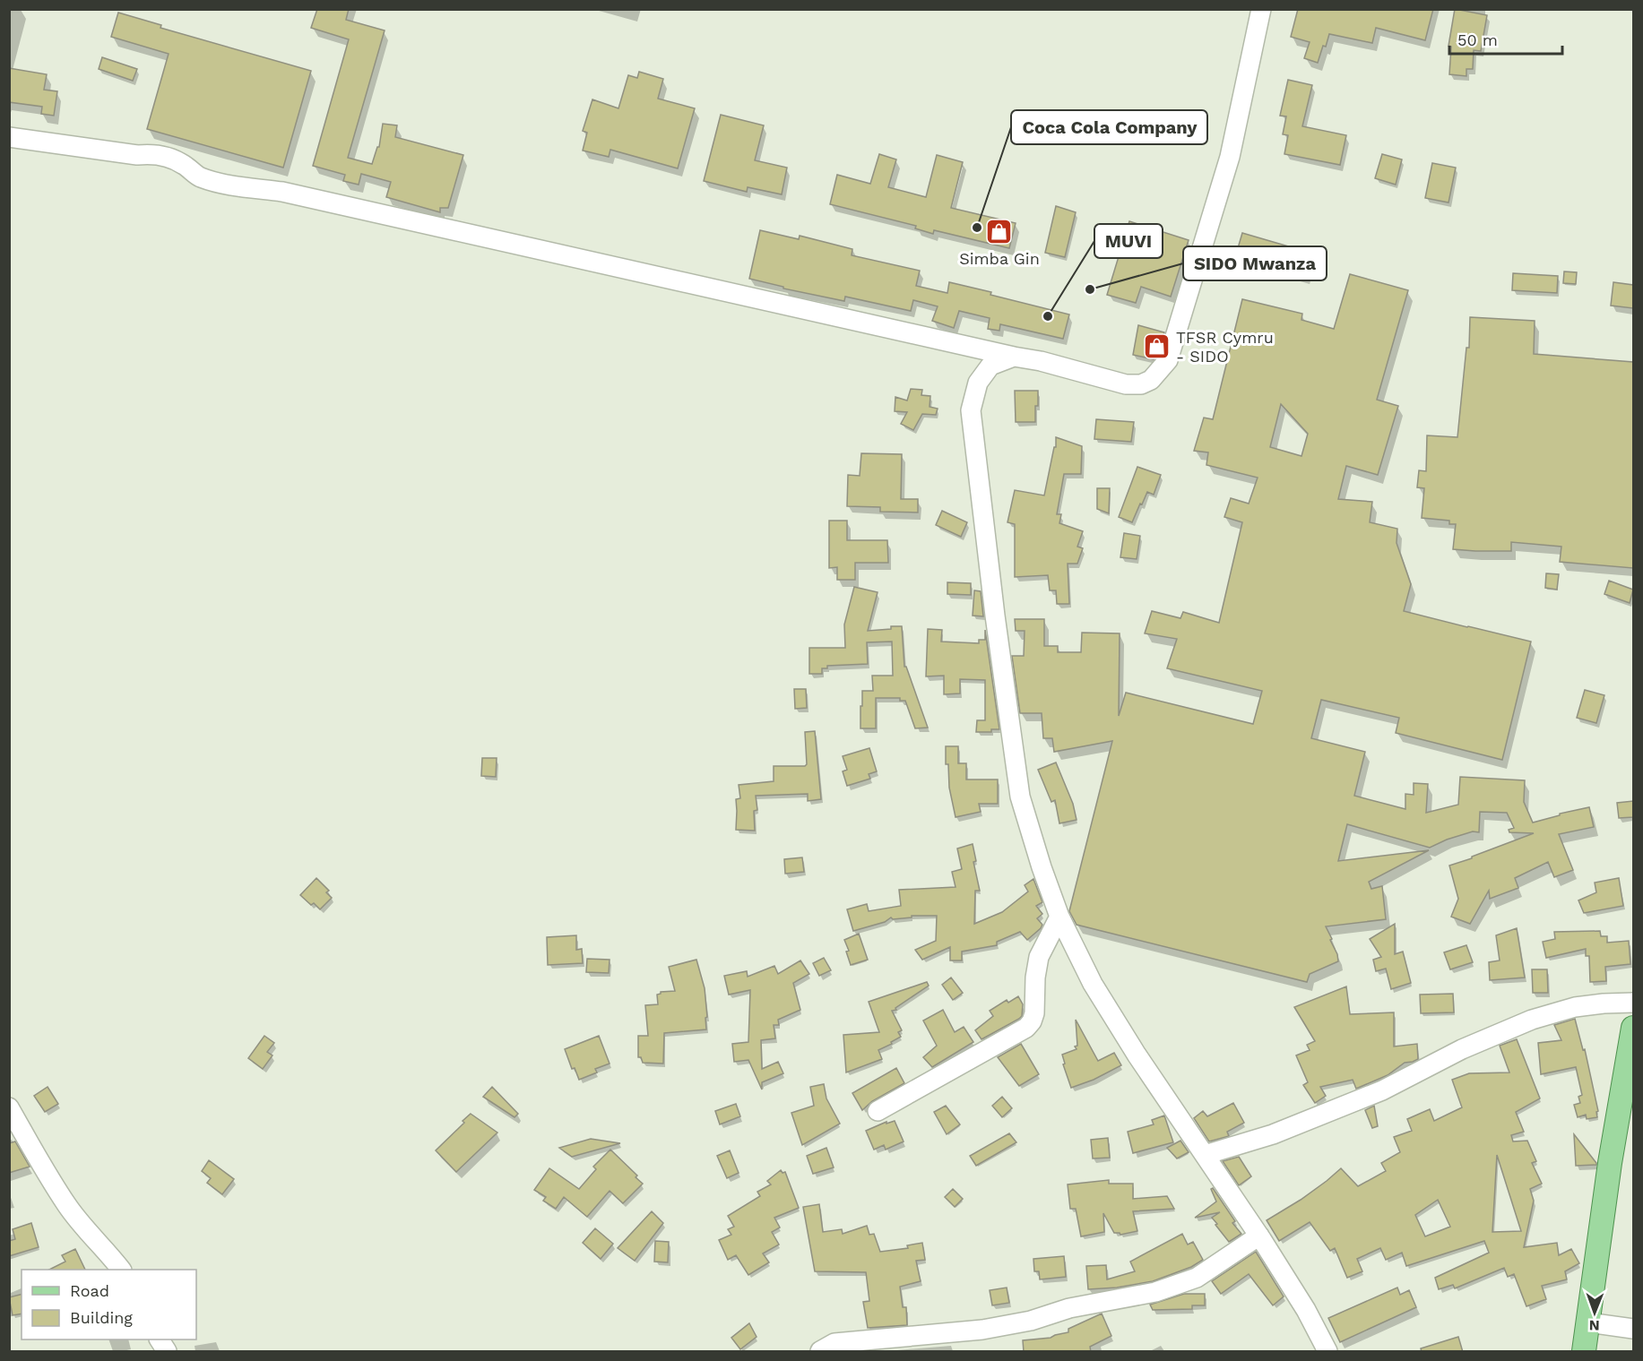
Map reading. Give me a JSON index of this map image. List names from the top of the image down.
{
  "places": {
    "other": ["Coca Cola Company", "SIDO Mwanza", "MUVI"],
    "shop": ["Simba Gin", "TFSR Cymru - SIDO"]
  },
  "legend": ["Road", "Building"],
  "scale_bar": "50 m",
  "north": "bottom"
}
